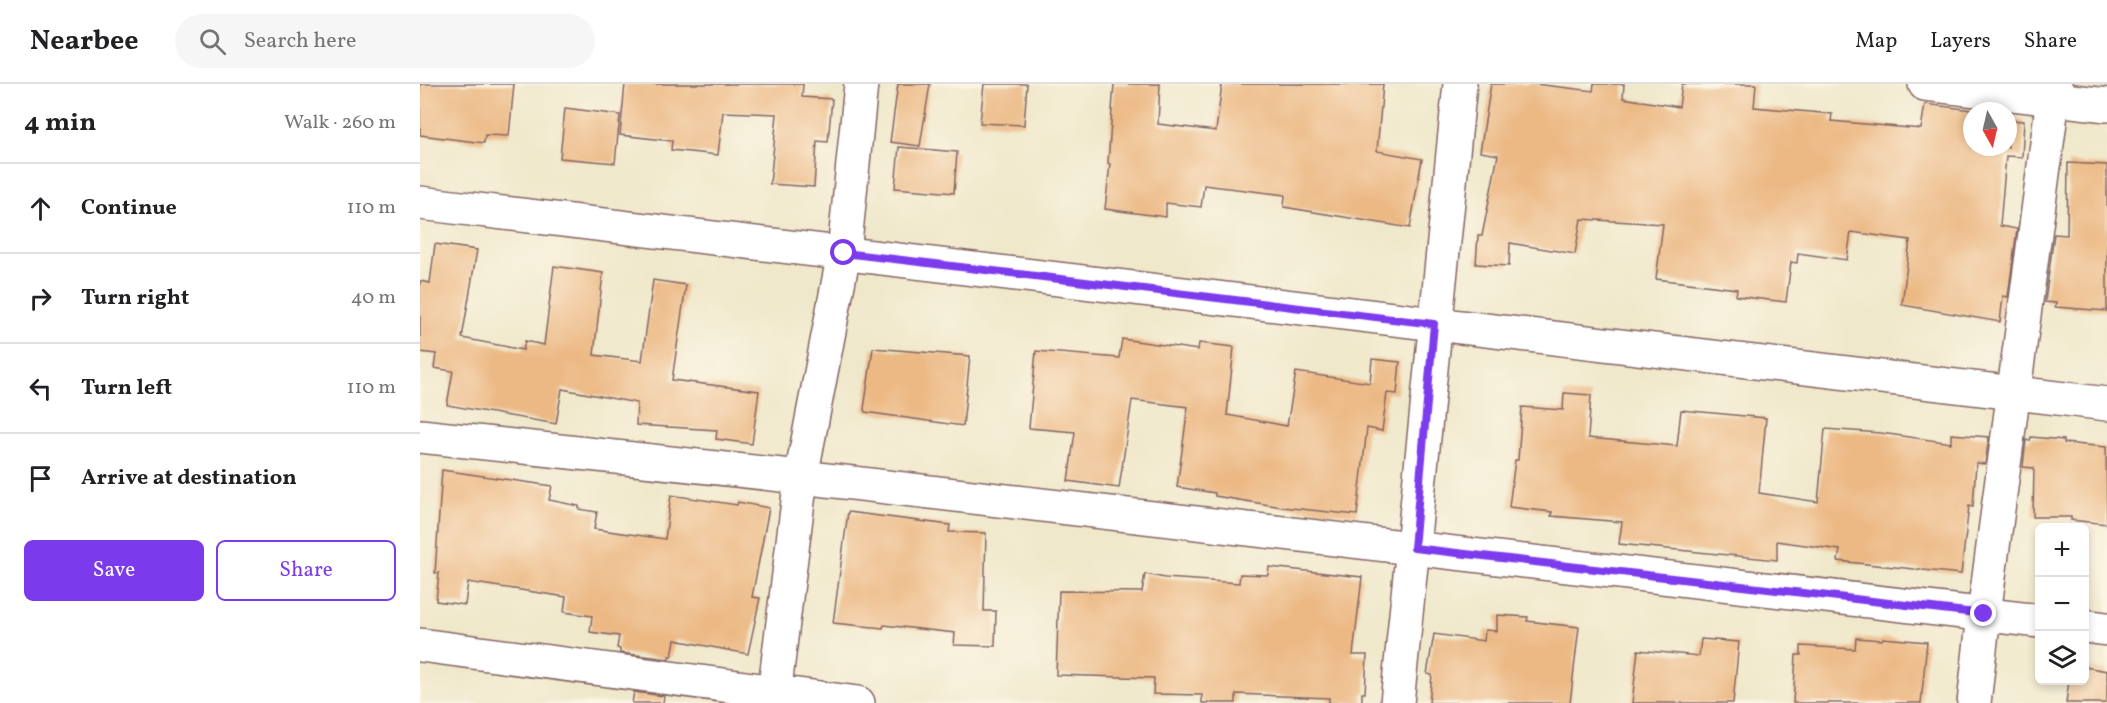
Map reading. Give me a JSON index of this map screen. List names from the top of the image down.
{
  "north": "bottom",
  "page": {
    "header": "Nearbee",
    "search": "Search here",
    "nav": ["Map", "Layers", "Share"],
    "heading": ["4 min", "Walk · 260 m"],
    "list": [
      ["Continue", "110 m"],
      ["Turn right", "40 m"],
      ["Turn left", "110 m"],
      "Arrive at destination"
    ],
    "buttons": ["Save", "Share"],
    "map_buttons": ["+", "−"]
  }
}
